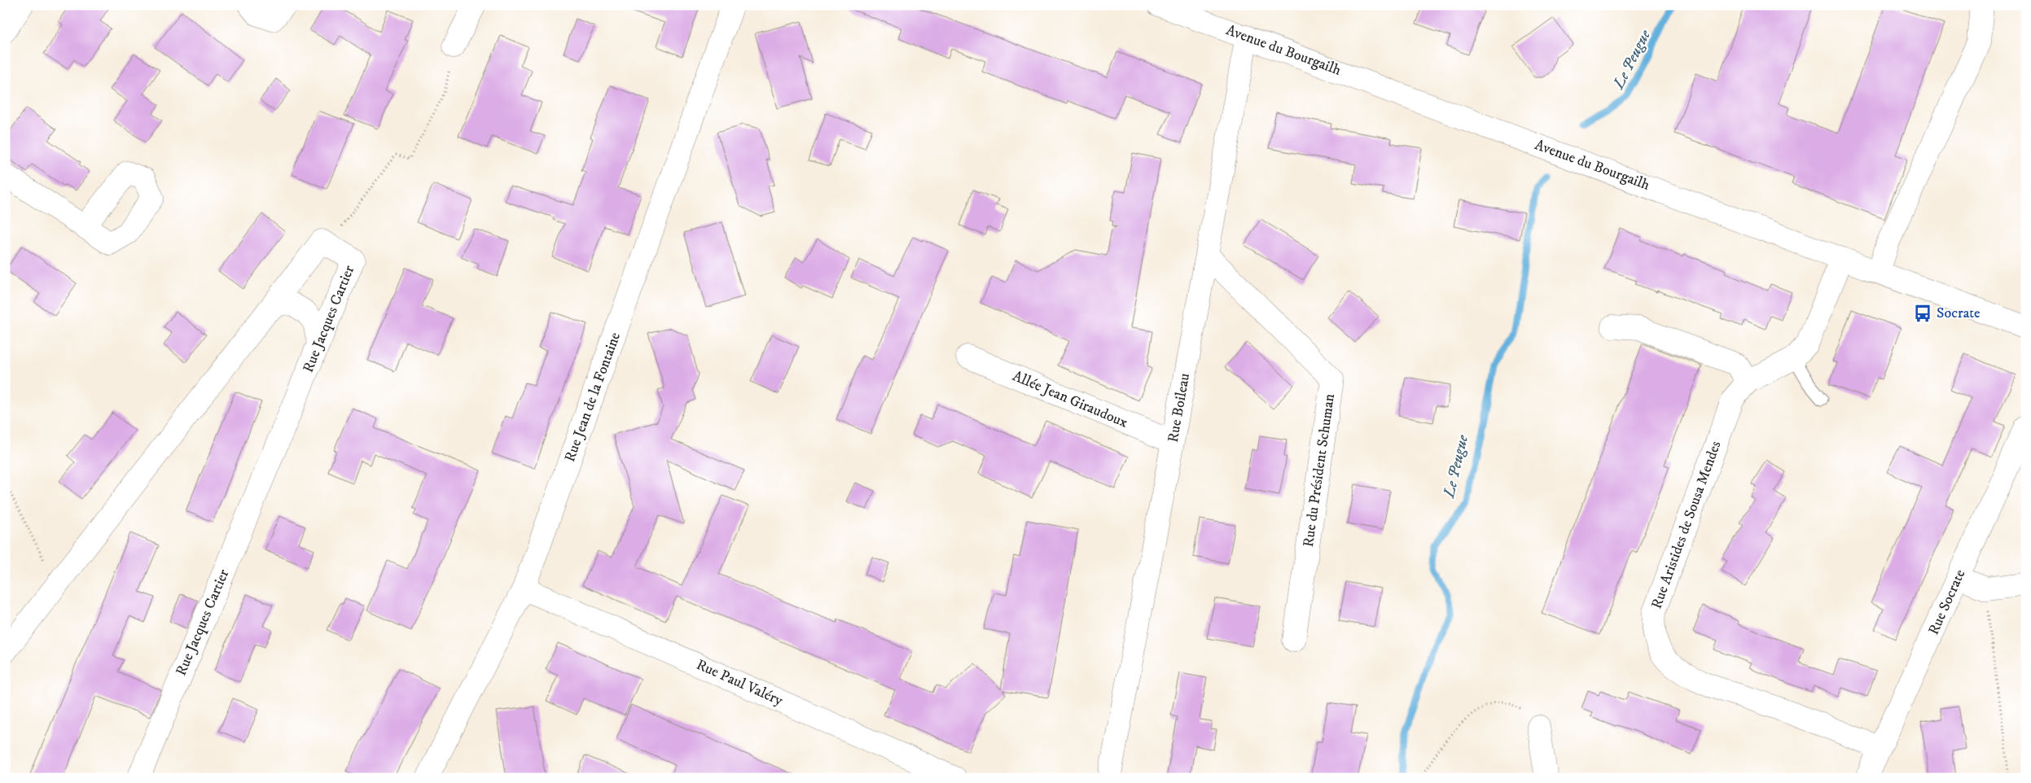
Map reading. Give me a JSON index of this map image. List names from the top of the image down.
{
  "streets": {
    "street": [
      "Avenue du Bourgailh",
      "Rue Jacques Cartier",
      "Rue Jean de la Fontaine",
      "Allée Jean Giraudoux",
      "Rue Boileau",
      "Rue du Président Schuman",
      "Rue Aristides de Sousa Mendes",
      "Rue Socrate",
      "Rue Paul Valéry"
    ]
  },
  "crossings": [
    ["Avenue du Bourgailh", "Rue Boileau"],
    ["Avenue du Bourgailh", "Rue Aristides de Sousa Mendes"],
    ["Rue Jean de la Fontaine", "Rue Paul Valéry"],
    ["Allée Jean Giraudoux", "Rue Boileau"],
    ["Rue Boileau", "Rue du Président Schuman"],
    ["Rue Aristides de Sousa Mendes", "Rue Socrate"]
  ],
  "water": ["Le Peugue"],
  "places": {
    "bus stop": ["Socrate"]
  }
}
